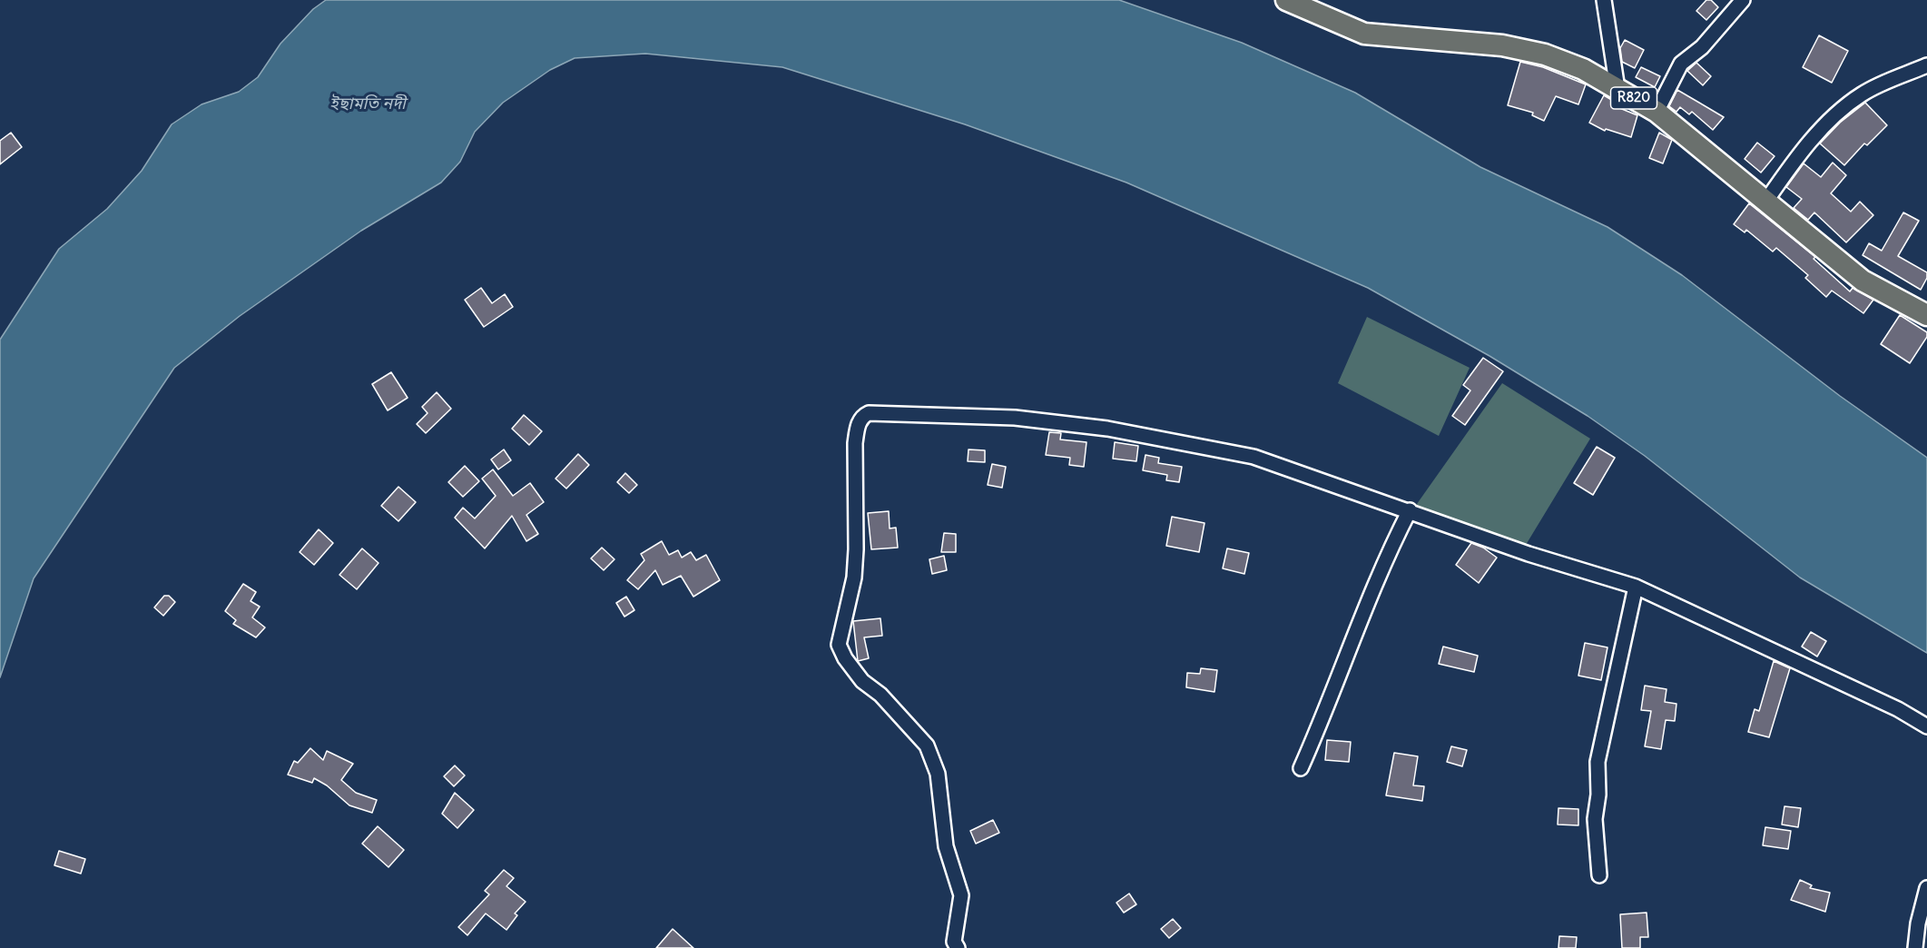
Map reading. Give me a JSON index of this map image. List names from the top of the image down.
{
  "streets": {
    "main road": ["R820"]
  },
  "water": ["ইছামতি নদী"]
}
